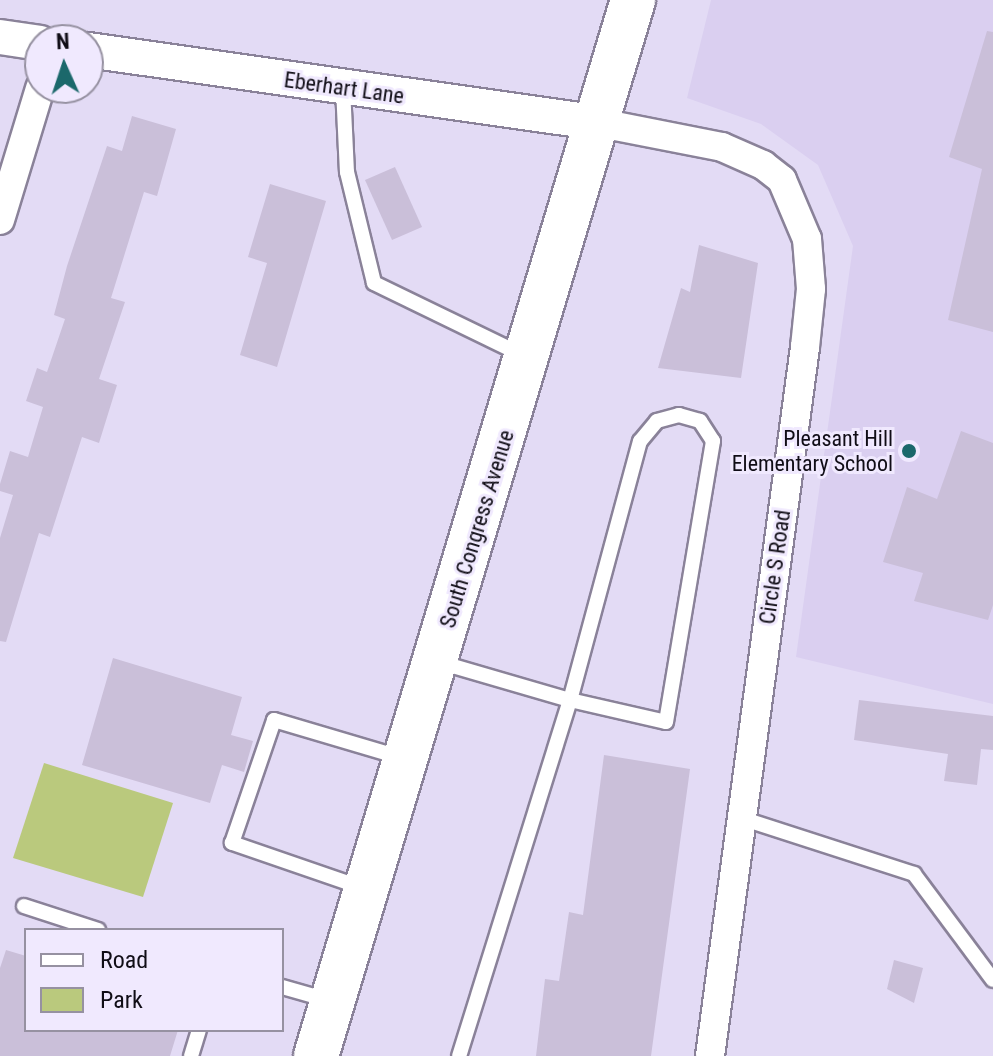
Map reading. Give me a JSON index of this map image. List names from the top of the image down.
{
  "streets": {
    "main road": ["South Congress Avenue"],
    "street": ["Eberhart Lane", "Circle S Road"]
  },
  "crossings": [
    ["Eberhart Lane", "South Congress Avenue"],
    ["Eberhart Lane", "Circle S Road"],
    ["South Congress Avenue", "Circle S Road"]
  ],
  "places": ["Pleasant Hill Elementary School"],
  "legend": ["Road", "Park"],
  "north": "top"
}
